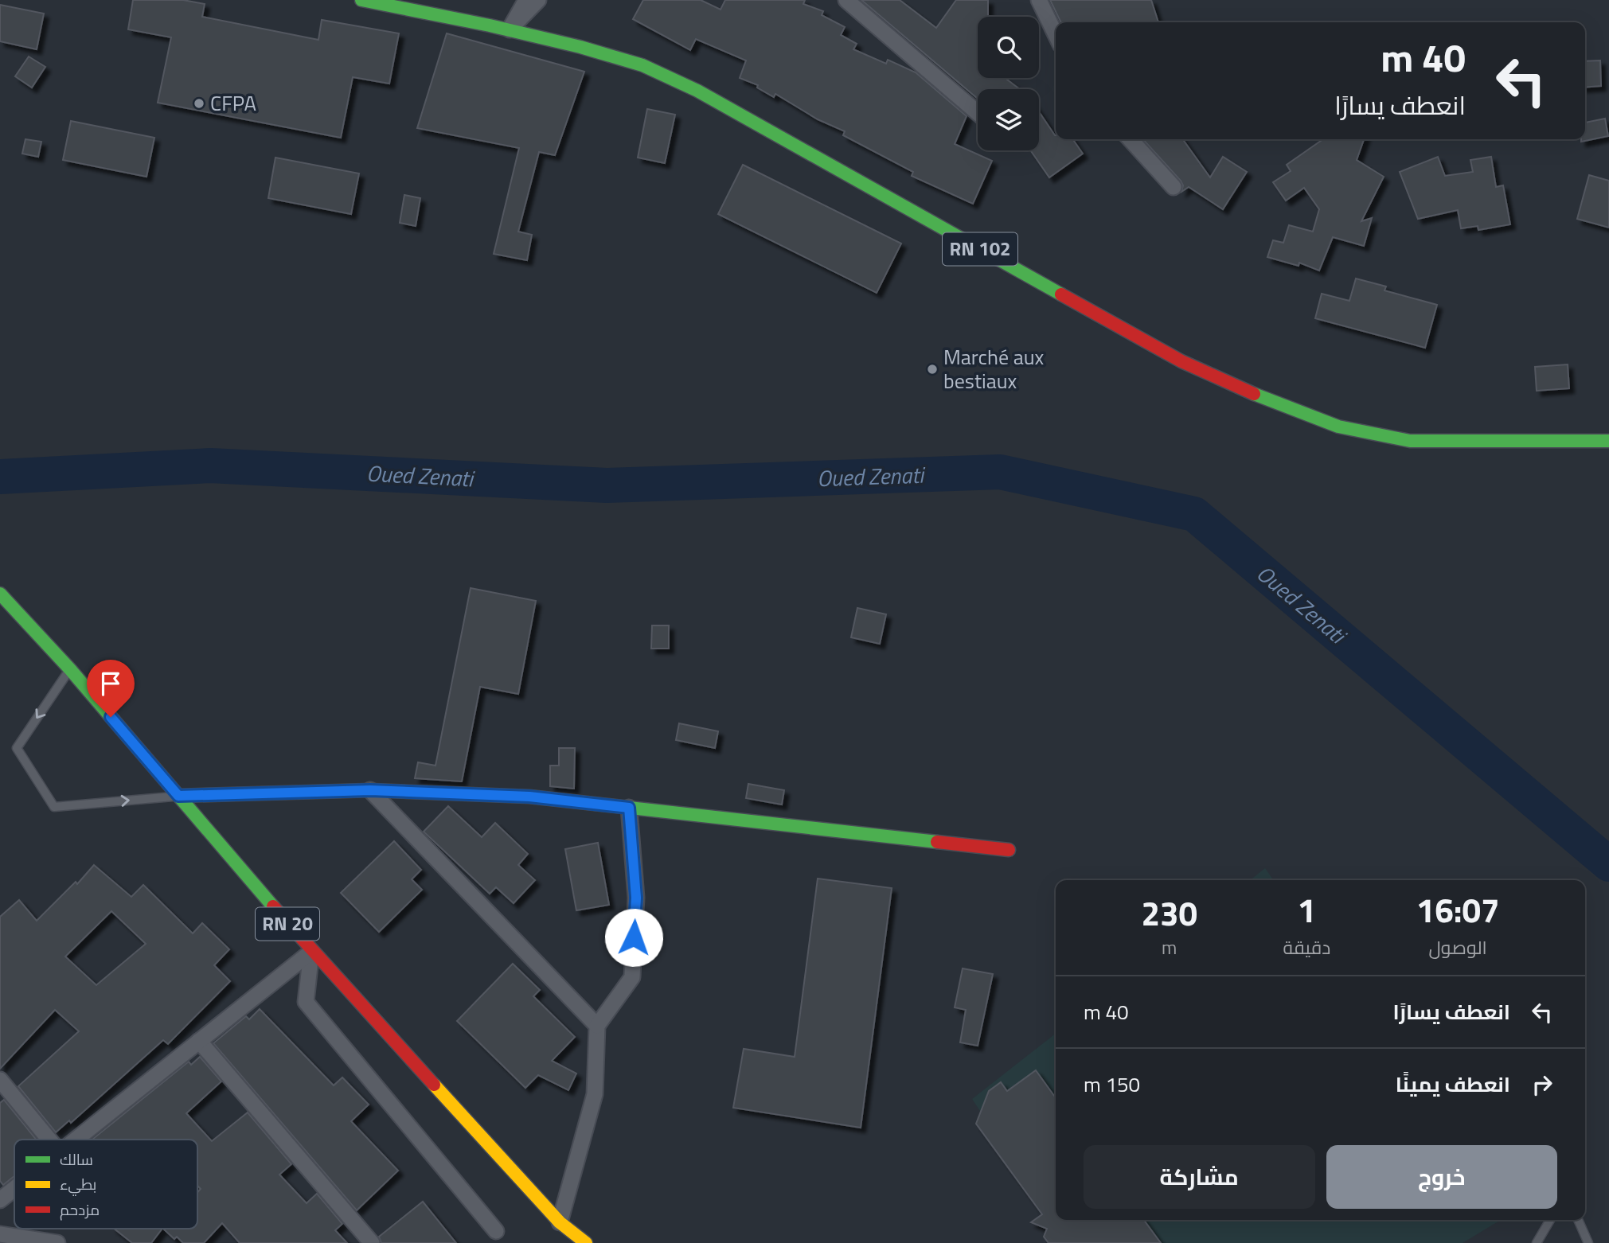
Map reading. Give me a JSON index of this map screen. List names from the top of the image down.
{
  "streets": {
    "main road": ["RN 102", "RN 20"]
  },
  "water": ["Oued Zenati"],
  "places": ["CFPA", "Marché aux bestiaux"],
  "legend": ["سالك", "بطيء", "مزدحم"],
  "page": {
    "turn": ["40 m", "انعطف يسارًا"],
    "eta": [
      "16:07",
      "الوصول",
      "1",
      "دقيقة",
      "230",
      "m"
    ],
    "list": [
      {
        "name": "انعطف يسارًا",
        "value": "40 m"
      },
      {
        "name": "انعطف يمينًا",
        "value": "150 m"
      }
    ],
    "buttons": ["خروج", "مشاركة"]
  }
}
